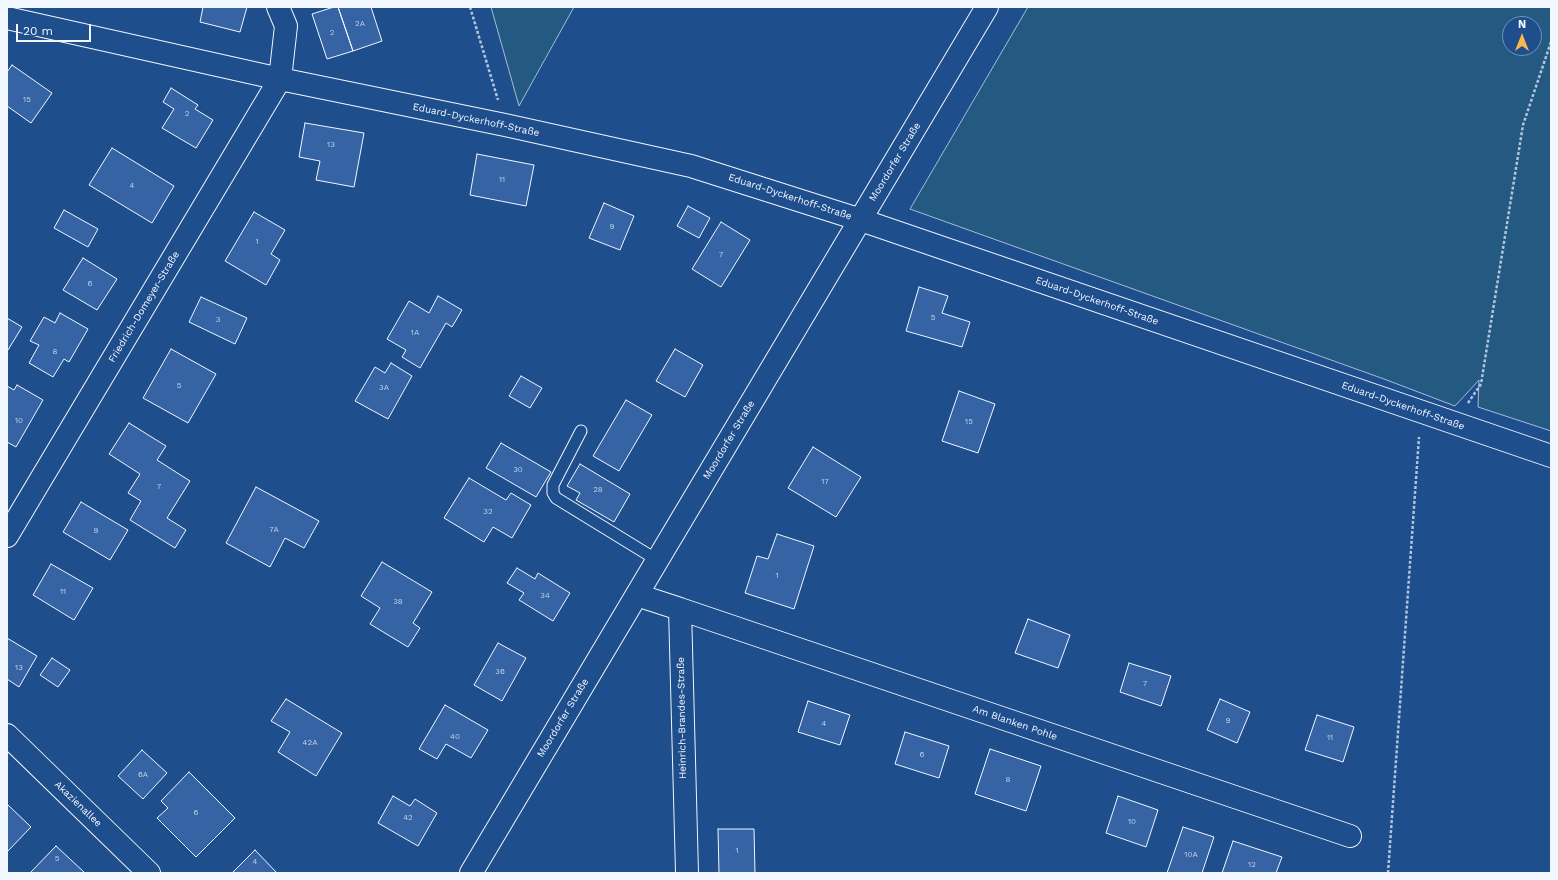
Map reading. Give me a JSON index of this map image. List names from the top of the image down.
{
  "streets": {
    "street": [
      "Eduard-Dyckerhoff-Straße",
      "Moordorfer Straße",
      "Friedrich-Domeyer-Straße",
      "Heinrich-Brandes-Straße",
      "Am Blanken Pohle",
      "Akazienallee"
    ]
  },
  "crossings": [
    ["Eduard-Dyckerhoff-Straße", "Moordorfer Straße"],
    ["Eduard-Dyckerhoff-Straße", "Friedrich-Domeyer-Straße"],
    ["Heinrich-Brandes-Straße", "Am Blanken Pohle"]
  ],
  "house_numbers": [
    "2A",
    "2",
    "15",
    "2",
    "13",
    "11",
    "4",
    "9",
    "1",
    "7",
    "6",
    "5",
    "3",
    "1A",
    "8",
    "5",
    "3A",
    "10",
    "15",
    "30",
    "17",
    "7",
    "28",
    "32",
    "7A",
    "9",
    "1",
    "11",
    "34",
    "38",
    "13",
    "36",
    "7",
    "9",
    "4",
    "40",
    "11",
    "42A",
    "6",
    "6A",
    "8",
    "6",
    "42",
    "10",
    "1",
    "10A",
    "5",
    "4",
    "12"
  ],
  "scale_bar": "20 m",
  "north": "top"
}
